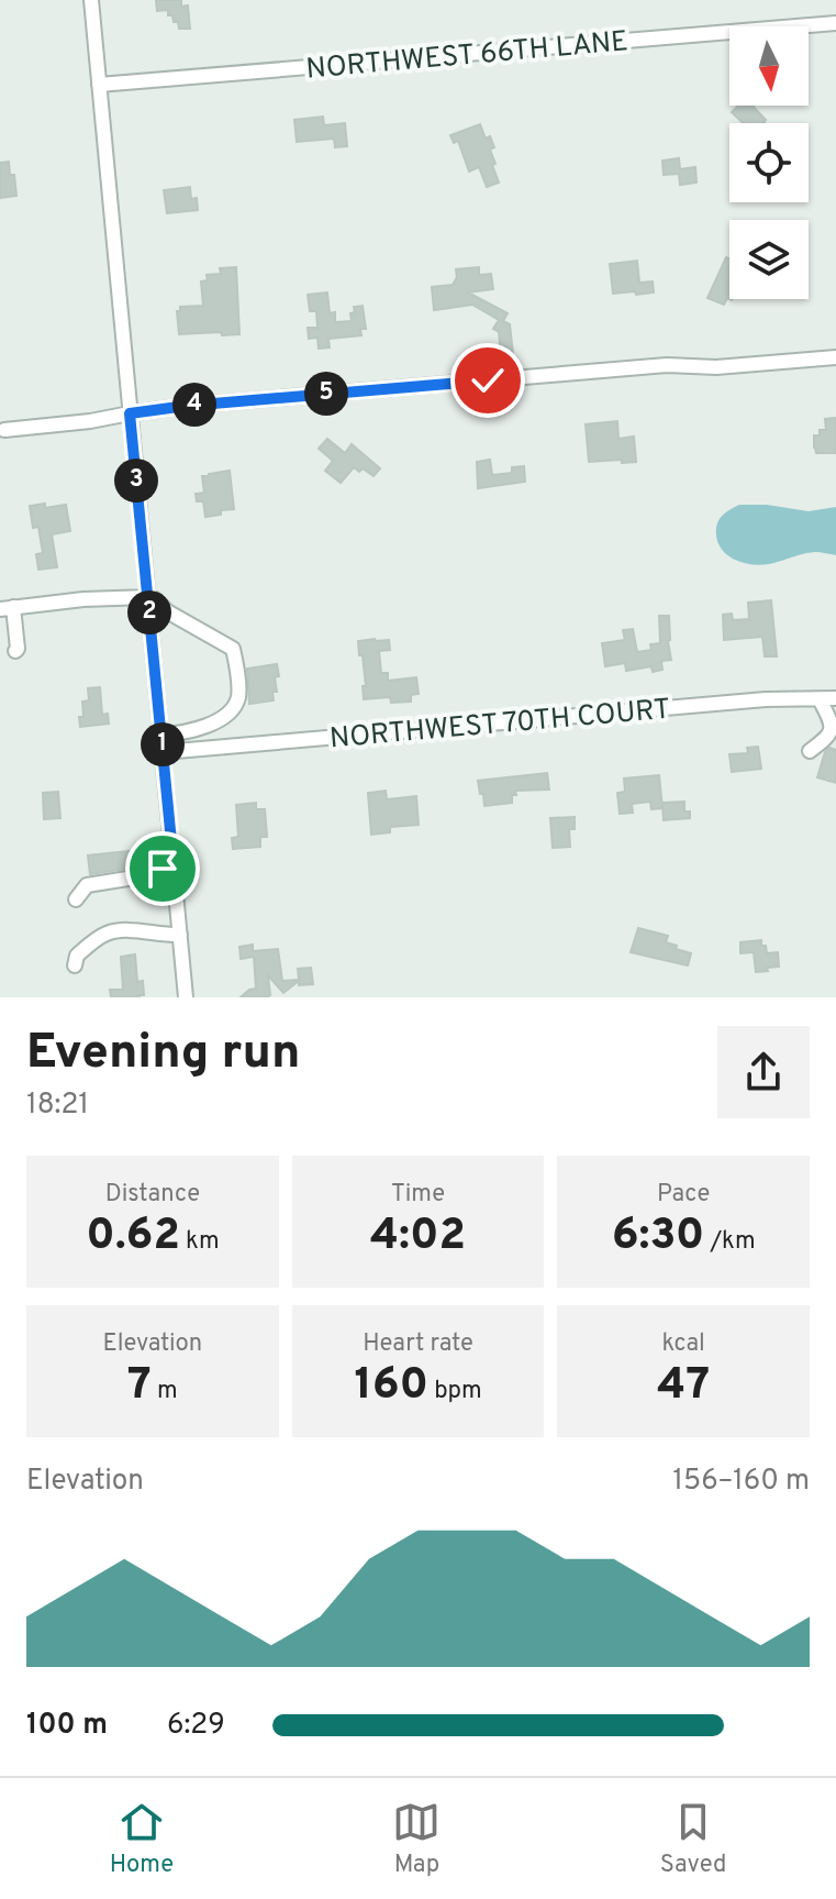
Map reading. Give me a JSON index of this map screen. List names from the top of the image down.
{
  "streets": {
    "street": ["NORTHWEST 66TH LANE", "NORTHWEST 70TH COURT"]
  },
  "north": "bottom",
  "page": {
    "pins": [
      "5",
      "4",
      "3",
      "2",
      "1"
    ],
    "heading": ["Evening run", "18:21"],
    "stats": [
      ["Distance", "0.62 km"],
      ["Time", "4:02"],
      ["Pace", "6:30 /km"],
      ["Elevation", "7 m"],
      ["Heart rate", "160 bpm"],
      ["kcal", "47"]
    ],
    "chart": ["Elevation", "156–160 m"],
    "list": [
      {
        "name": "100 m",
        "note": "6:29"
      }
    ],
    "tabs": ["Home", "Map", "Saved"]
  }
}
